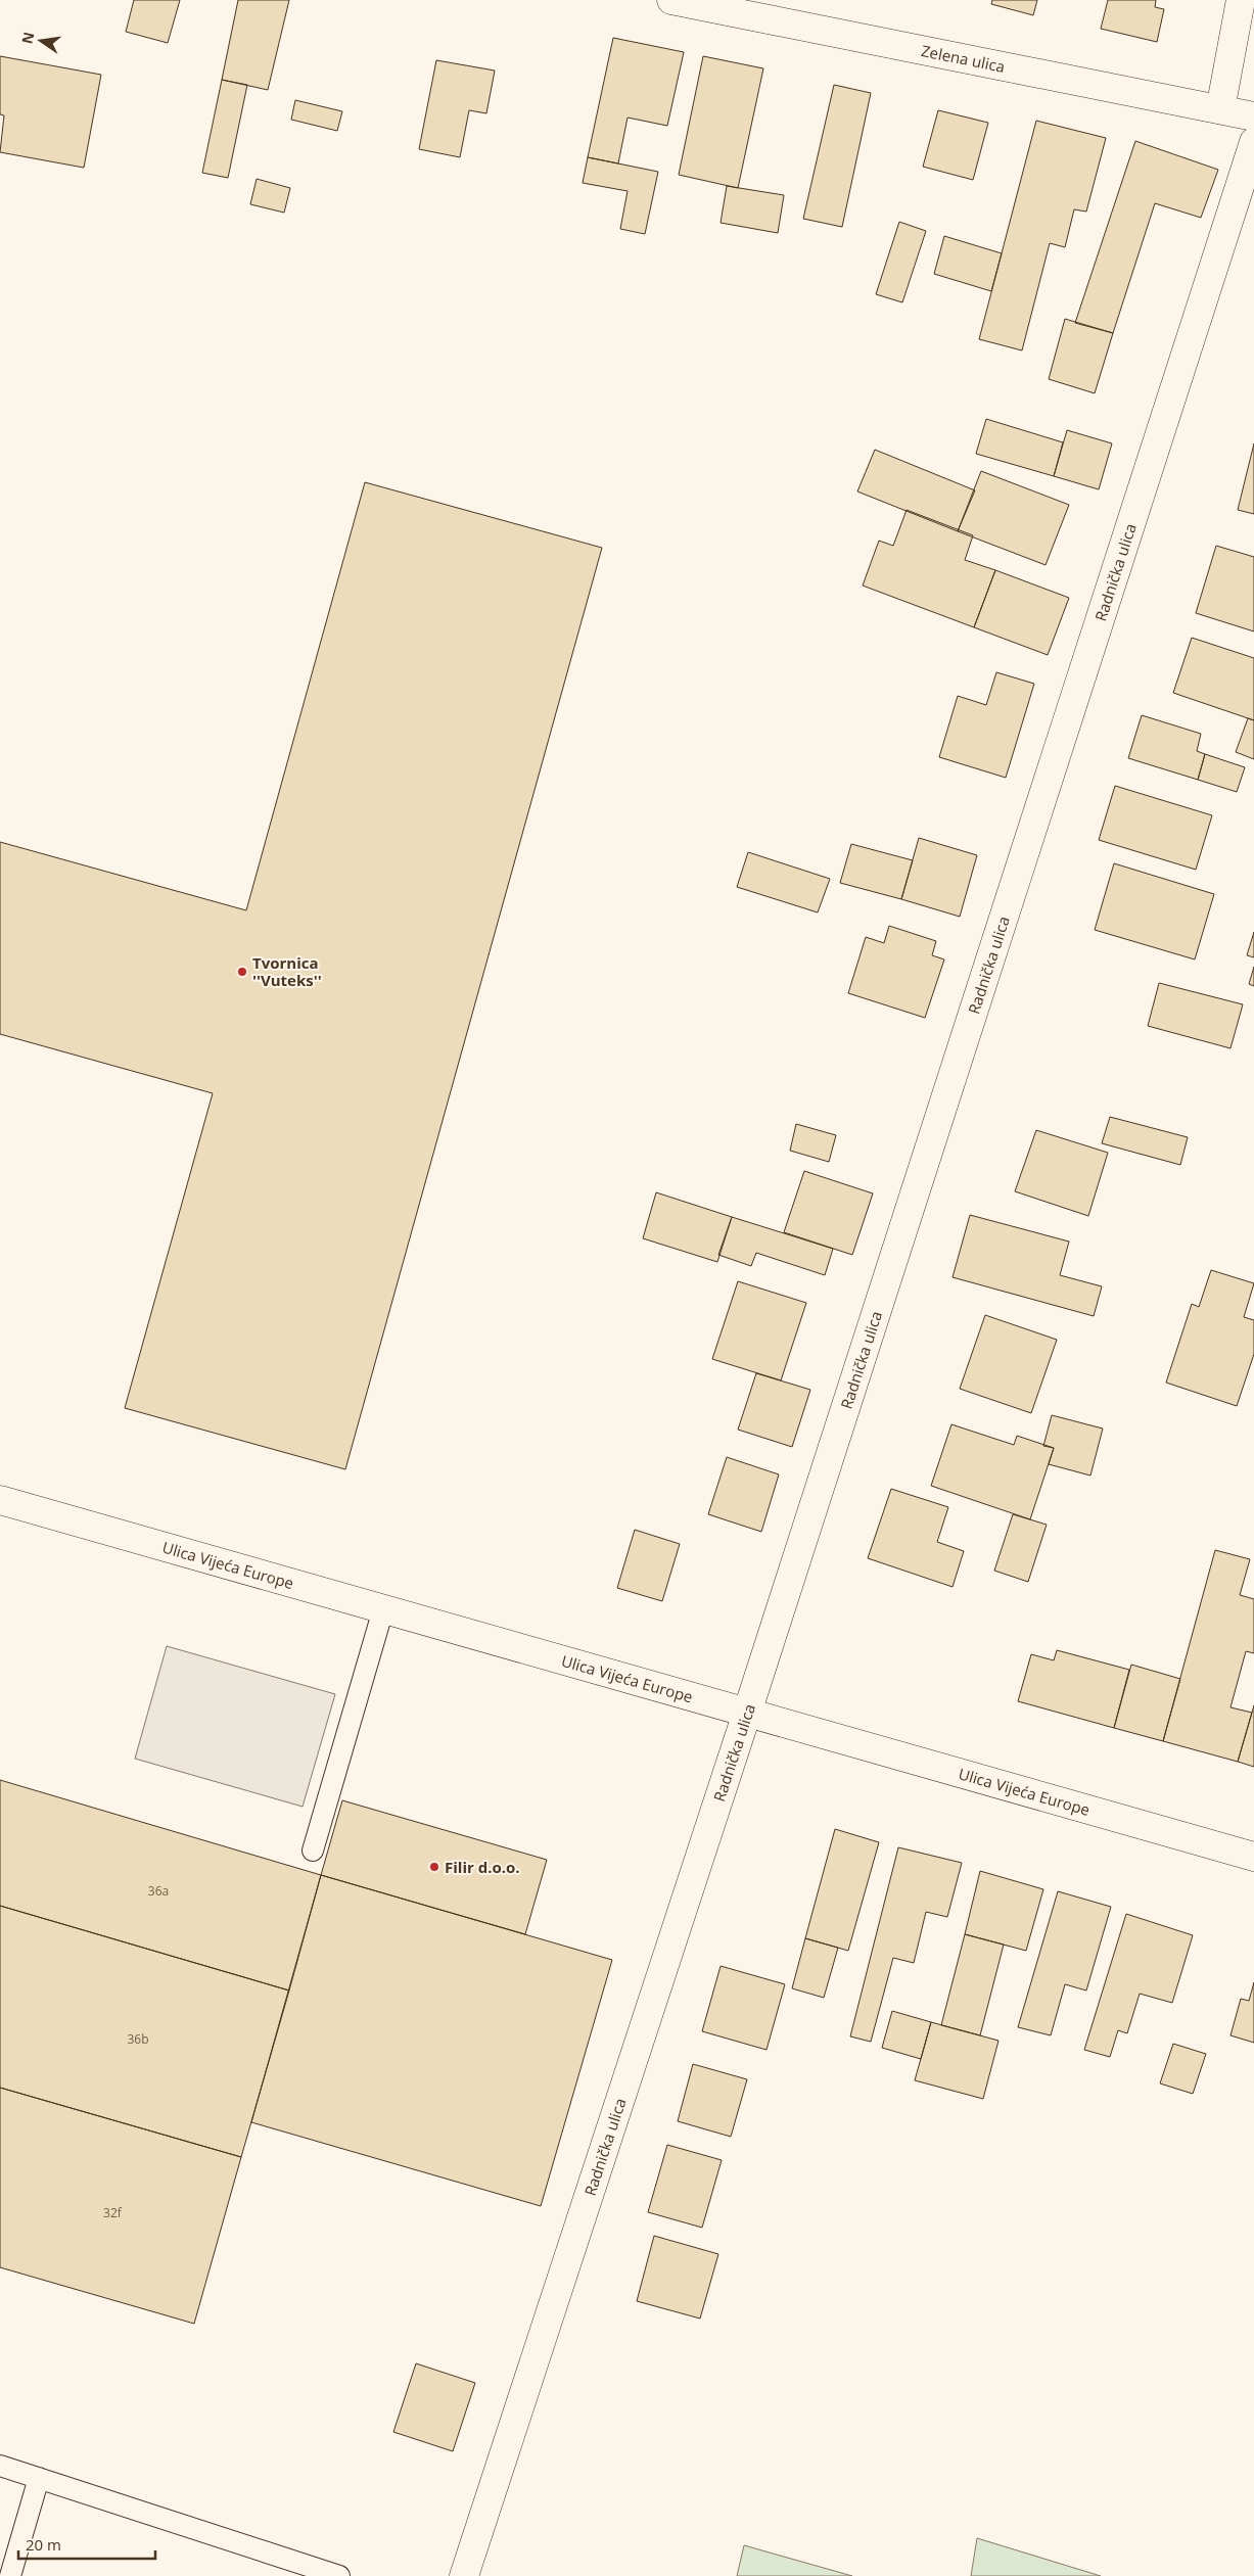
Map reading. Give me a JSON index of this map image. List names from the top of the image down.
{
  "streets": {
    "street": ["Zelena ulica", "Radnička ulica", "Ulica Vijeća Europe"]
  },
  "crossings": [
    ["Radnička ulica", "Ulica Vijeća Europe"]
  ],
  "places": ["Tvornica ''Vuteks''", "Filir d.o.o."],
  "house_numbers": ["36a", "36b", "32f"],
  "scale_bar": "20 m",
  "north": "left"
}
